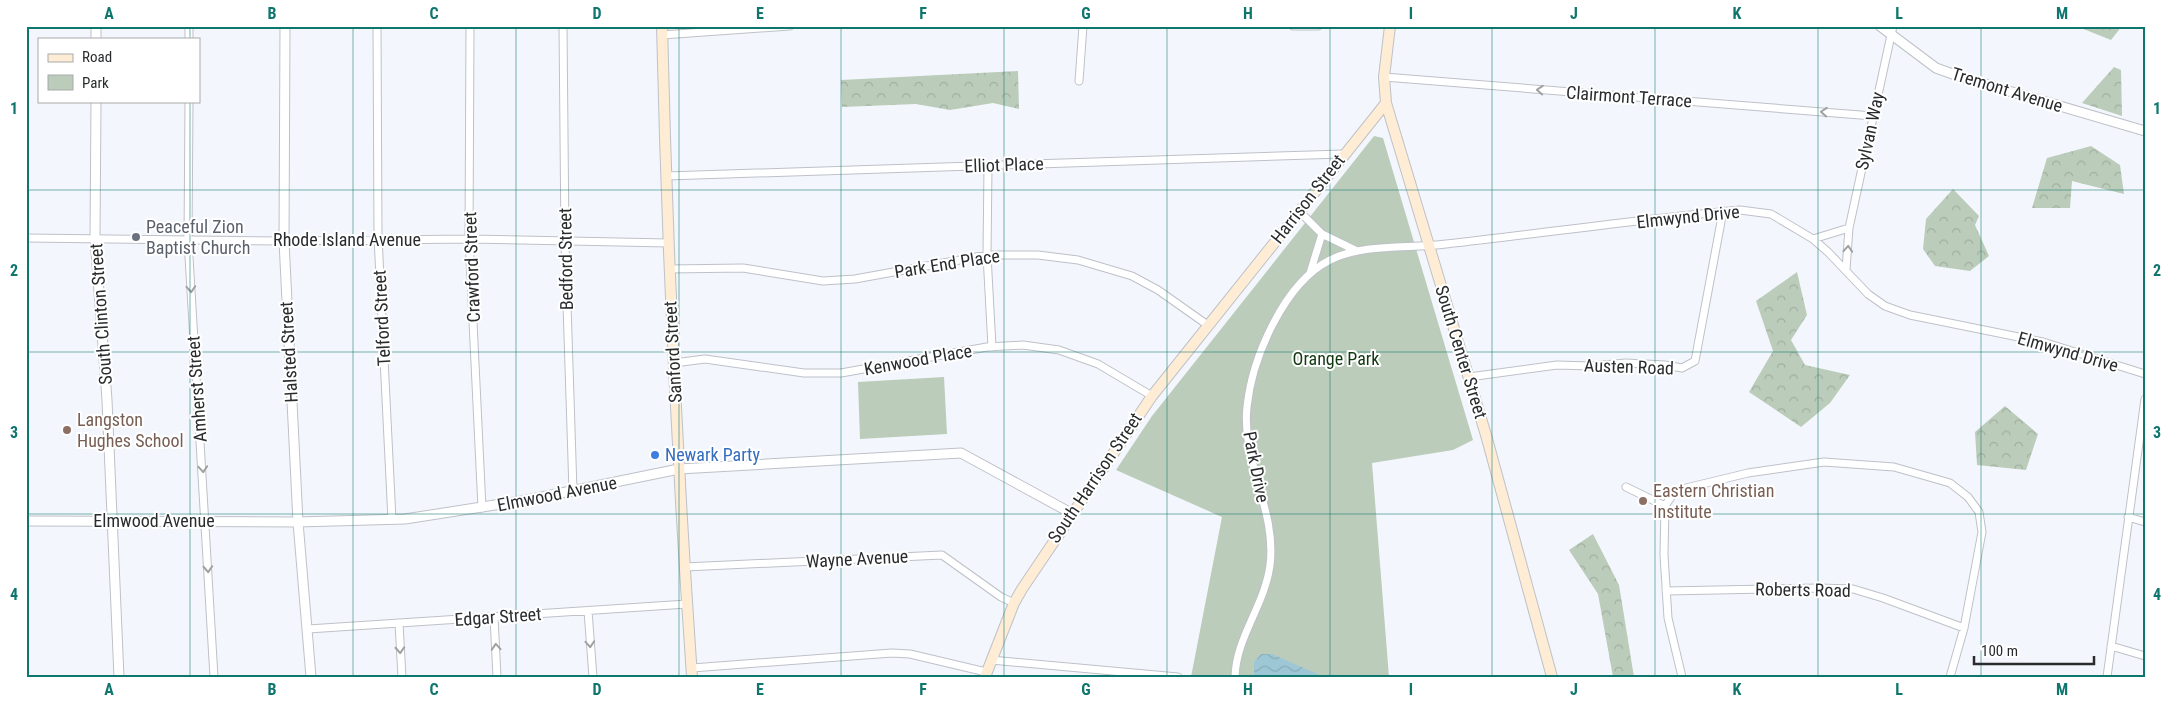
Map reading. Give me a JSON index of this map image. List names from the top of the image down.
{
  "streets": {
    "main road": [
      "Harrison Street",
      "Sanford Street",
      "South Center Street",
      "South Harrison Street"
    ],
    "street": [
      "Tremont Avenue",
      "Clairmont Terrace",
      "Sylvan Way",
      "Elliot Place",
      "Elmwynd Drive",
      "Rhode Island Avenue",
      "Bedford Street",
      "Park End Place",
      "Crawford Street",
      "South Clinton Street",
      "Telford Street",
      "Halsted Street",
      "Kenwood Place",
      "Austen Road",
      "Amherst Street",
      "Park Drive",
      "Elmwood Avenue",
      "Wayne Avenue",
      "Roberts Road",
      "Edgar Street"
    ]
  },
  "crossings": [
    ["Tremont Avenue", "Sylvan Way"],
    ["Clairmont Terrace", "Sylvan Way"],
    ["Clairmont Terrace", "South Center Street"],
    ["Sylvan Way", "Elmwynd Drive"],
    ["Elliot Place", "Harrison Street"],
    ["Elliot Place", "Sanford Street"],
    ["Harrison Street", "South Center Street"],
    ["Harrison Street", "South Harrison Street"],
    ["Elmwynd Drive", "South Center Street"],
    ["Elmwynd Drive", "Austen Road"],
    ["Elmwynd Drive", "Park Drive"],
    ["Rhode Island Avenue", "Bedford Street"],
    ["Rhode Island Avenue", "Crawford Street"],
    ["Rhode Island Avenue", "South Clinton Street"],
    ["Rhode Island Avenue", "Telford Street"],
    ["Rhode Island Avenue", "Halsted Street"],
    ["Rhode Island Avenue", "Sanford Street"],
    ["Rhode Island Avenue", "Amherst Street"],
    ["Bedford Street", "Elmwood Avenue"],
    ["Park End Place", "Sanford Street"],
    ["Park End Place", "South Harrison Street"],
    ["Crawford Street", "Elmwood Avenue"],
    ["South Clinton Street", "Elmwood Avenue"],
    ["Telford Street", "Elmwood Avenue"],
    ["Halsted Street", "Elmwood Avenue"],
    ["Halsted Street", "Edgar Street"],
    ["Sanford Street", "Kenwood Place"],
    ["Sanford Street", "Elmwood Avenue"],
    ["Sanford Street", "Wayne Avenue"],
    ["Sanford Street", "Edgar Street"],
    ["South Center Street", "Austen Road"],
    ["South Center Street", "Park Drive"],
    ["Kenwood Place", "South Harrison Street"],
    ["Amherst Street", "Elmwood Avenue"],
    ["South Harrison Street", "Elmwood Avenue"],
    ["South Harrison Street", "Wayne Avenue"]
  ],
  "one_way": ["Clairmont Terrace", "Amherst Street"],
  "parks": ["Orange Park"],
  "places": [
    "Peaceful Zion Baptist Church",
    "Langston Hughes School",
    "Newark Party",
    "Eastern Christian Institute"
  ],
  "legend": ["Road", "Park"],
  "scale_bar": "100 m",
  "grid": {
    "columns": [
      "A",
      "B",
      "C",
      "D",
      "E",
      "F",
      "G",
      "H",
      "I",
      "J",
      "K",
      "L",
      "M"
    ],
    "rows": [
      "1",
      "2",
      "3",
      "4"
    ]
  }
}
